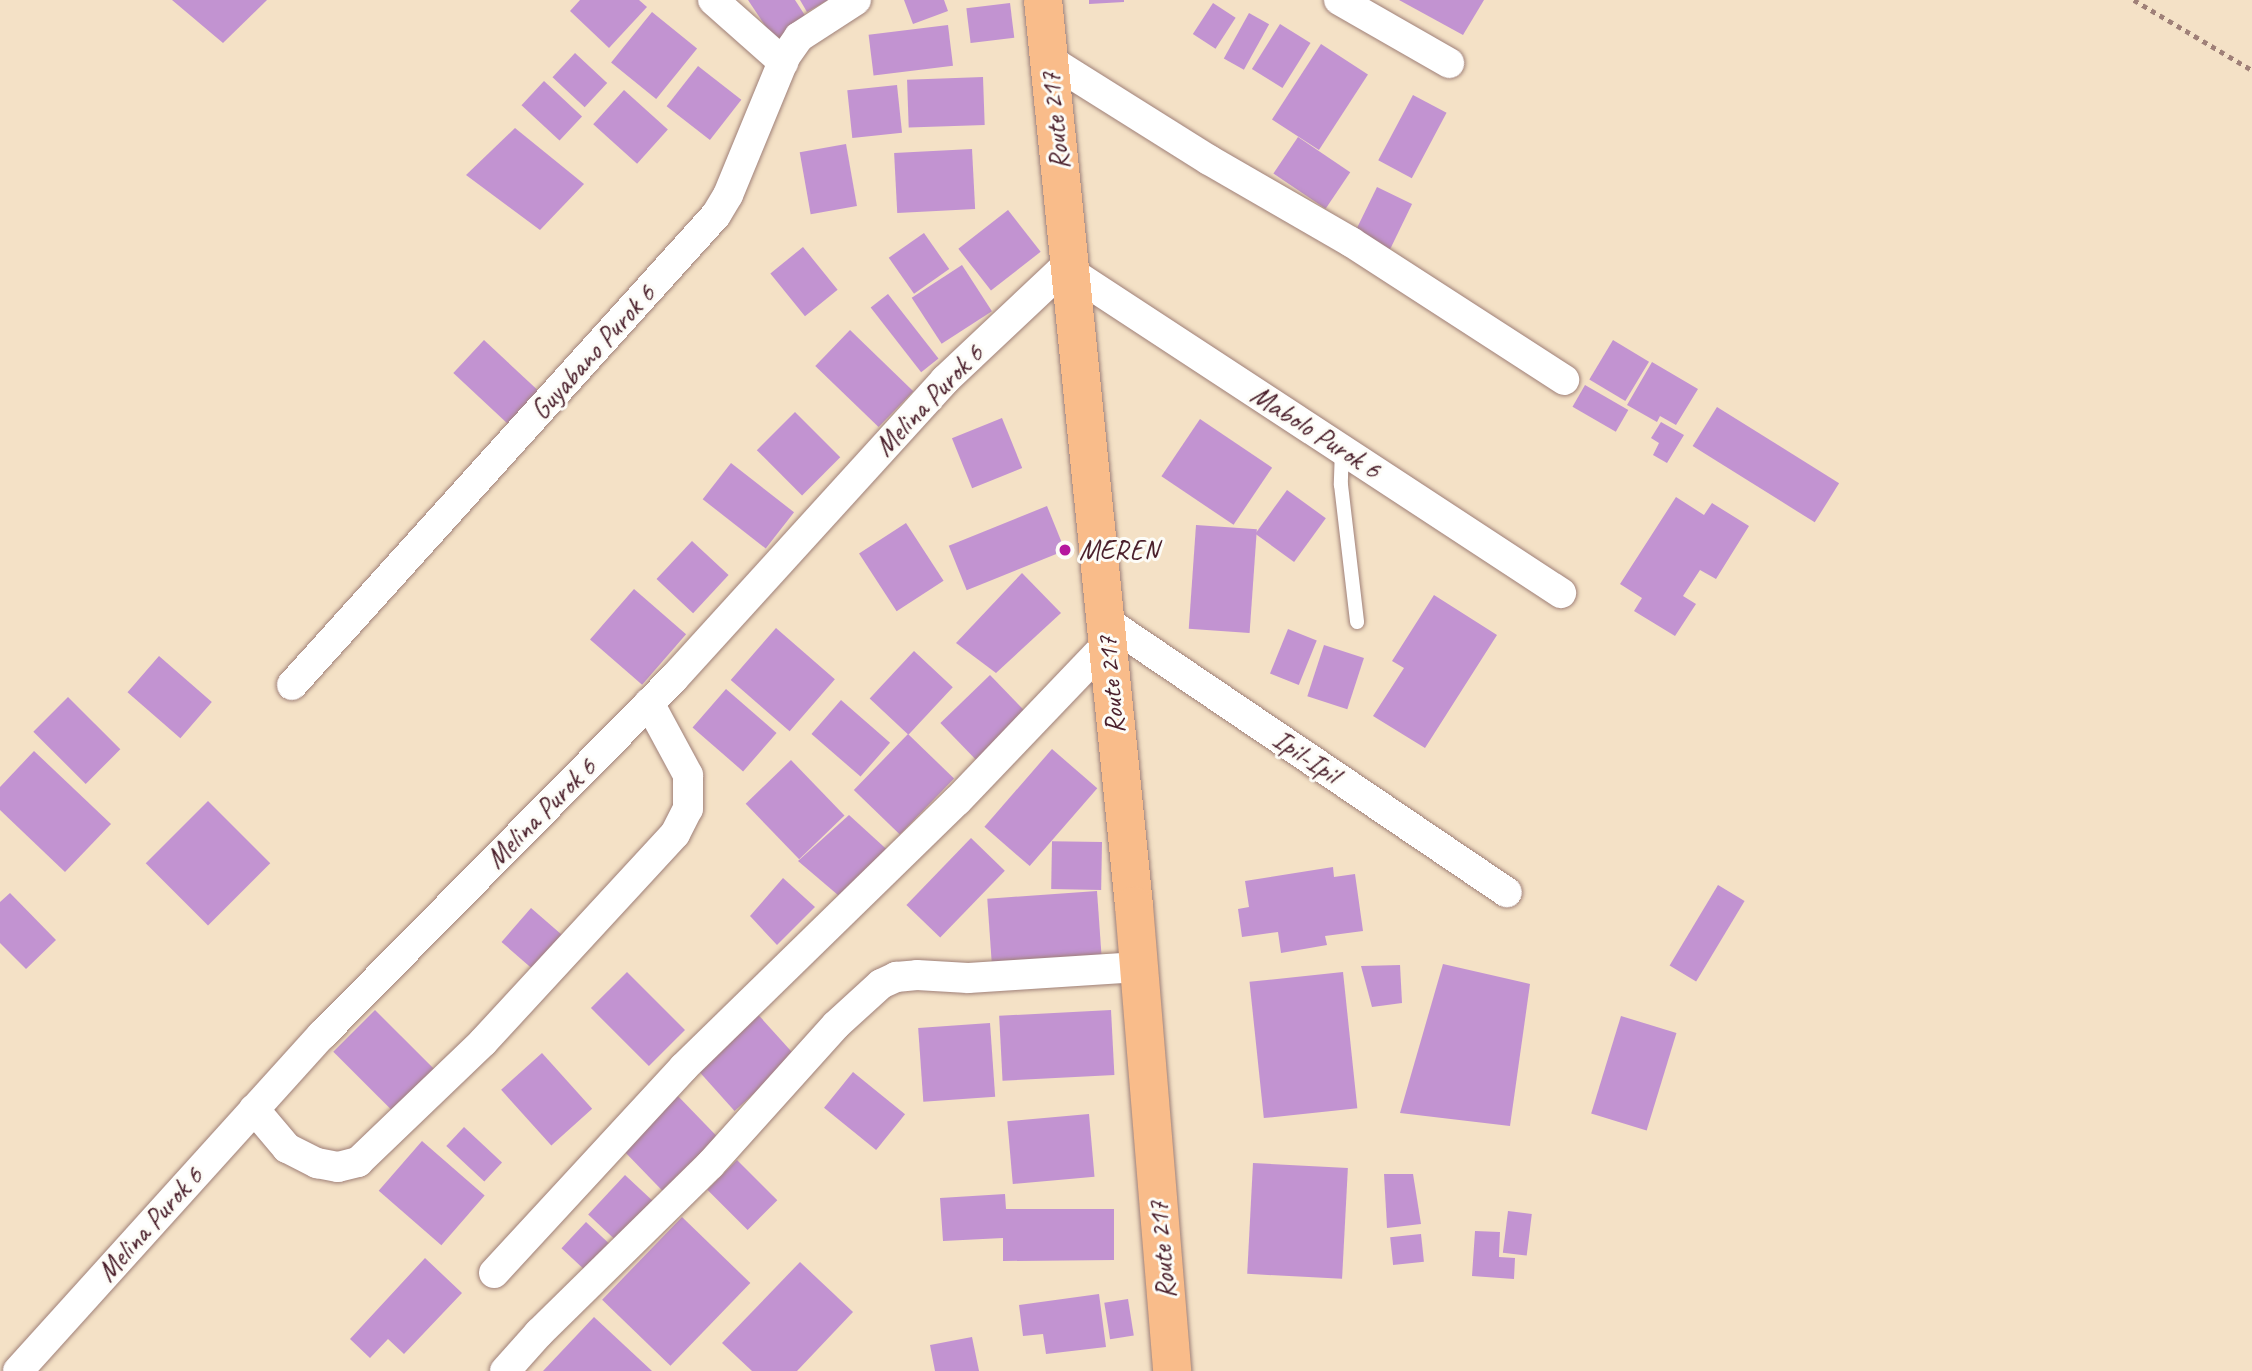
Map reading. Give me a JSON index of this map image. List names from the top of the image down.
{
  "streets": {
    "main road": ["Route 217"],
    "street": [
      "Guyabano Purok 6",
      "Melina Purok 6",
      "Mabolo Purok 6",
      "Ipil-Ipil"
    ]
  },
  "crossings": [
    ["Route 217", "Melina Purok 6"],
    ["Route 217", "Mabolo Purok 6"],
    ["Route 217", "Ipil-Ipil"],
    ["Melina Purok 6", "Mabolo Purok 6"]
  ],
  "places": ["MEREN"]
}
